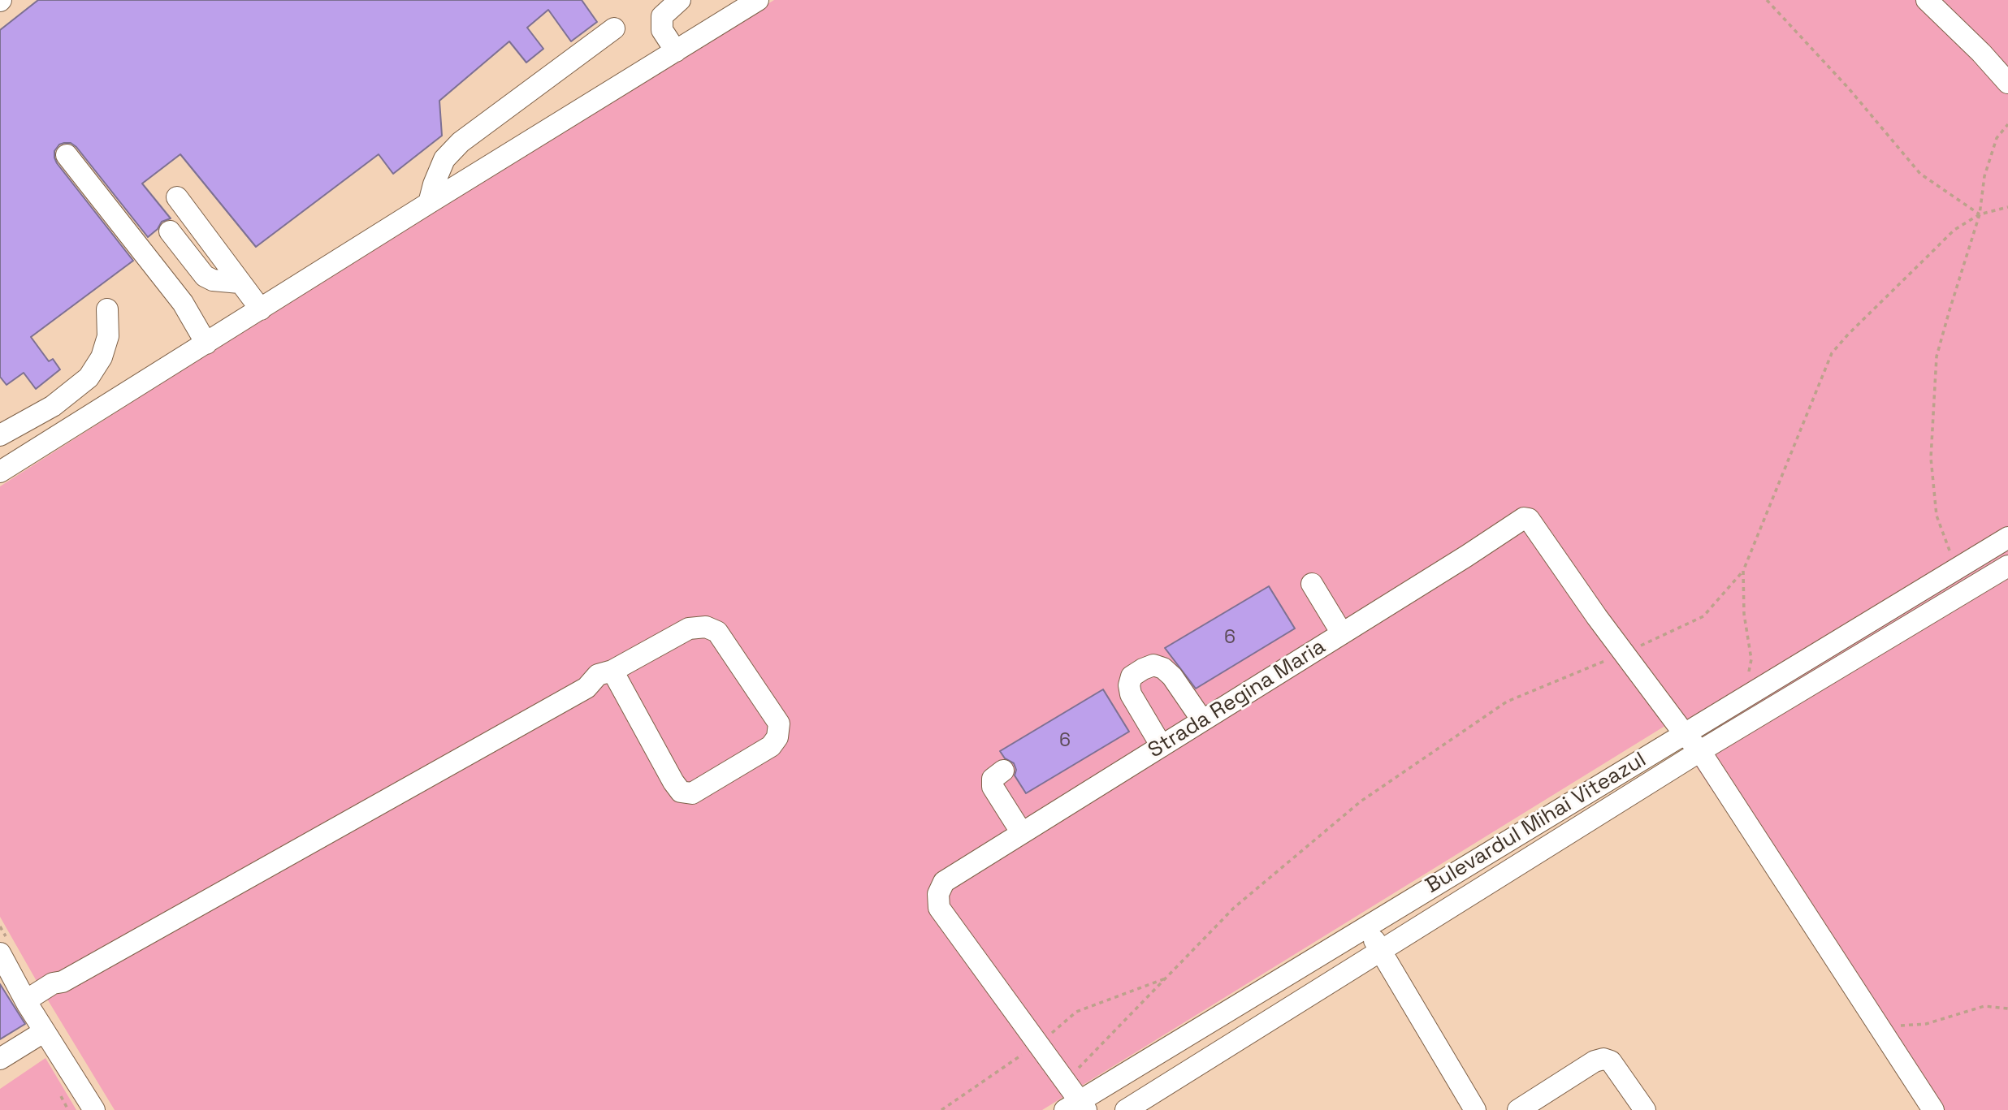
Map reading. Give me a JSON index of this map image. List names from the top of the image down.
{
  "streets": {
    "street": ["Strada Regina Maria", "Bulevardul Mihai Viteazul"]
  },
  "house_numbers": ["6", "6"]
}
